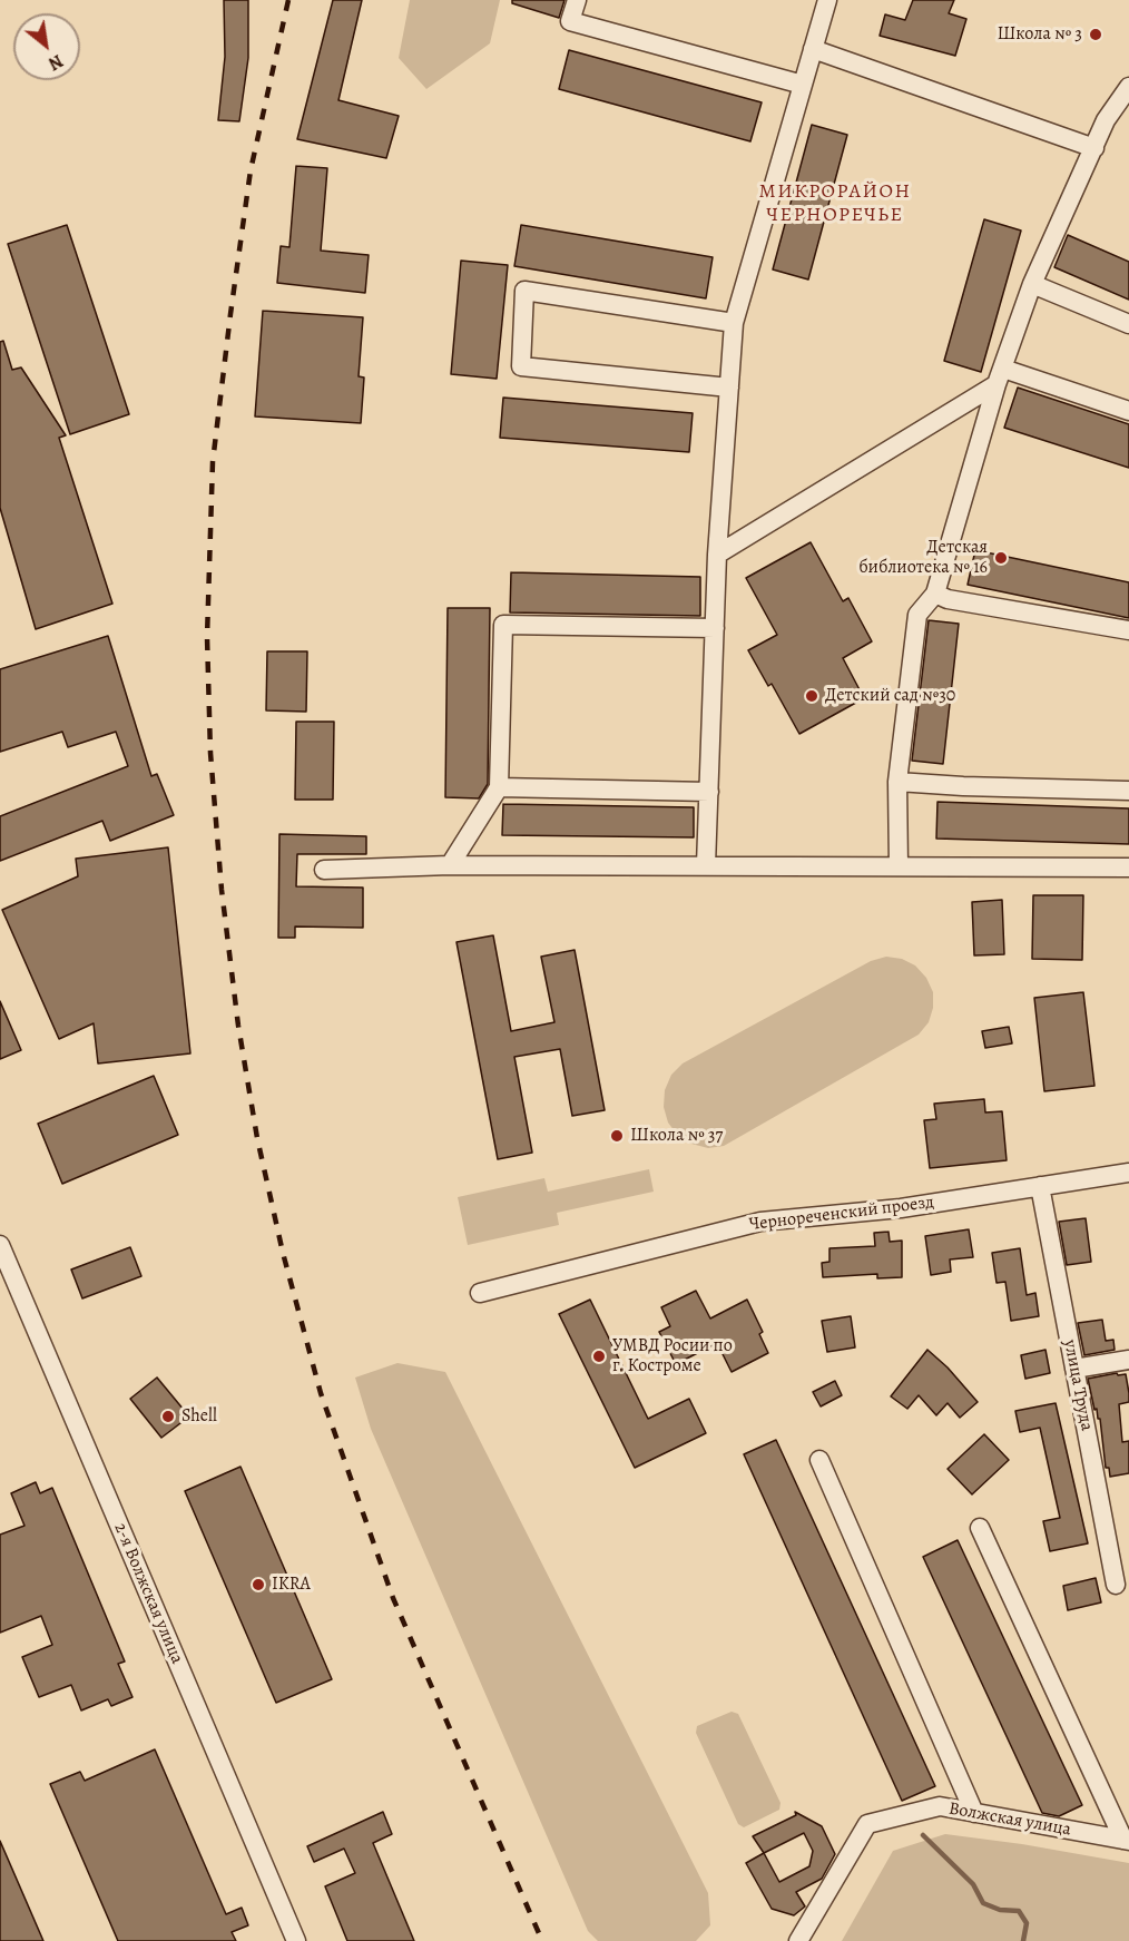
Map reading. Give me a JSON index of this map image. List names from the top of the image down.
{
  "streets": {
    "street": [
      "Чернореченский проезд",
      "улица Труда",
      "2-я Волжская улица",
      "Волжская улица"
    ]
  },
  "crossings": [
    ["Чернореченский проезд", "улица Труда"]
  ],
  "districts": ["МИКРОРАЙОН ЧЕРНОРЕЧЬЕ"],
  "places": [
    "Школа № 3",
    "Детская библиотека № 16",
    "Детский сад №30",
    "Школа № 37",
    "УМВД Росии по г. Костроме",
    "Shell",
    "IKRA"
  ],
  "north": "bottom right"
}
